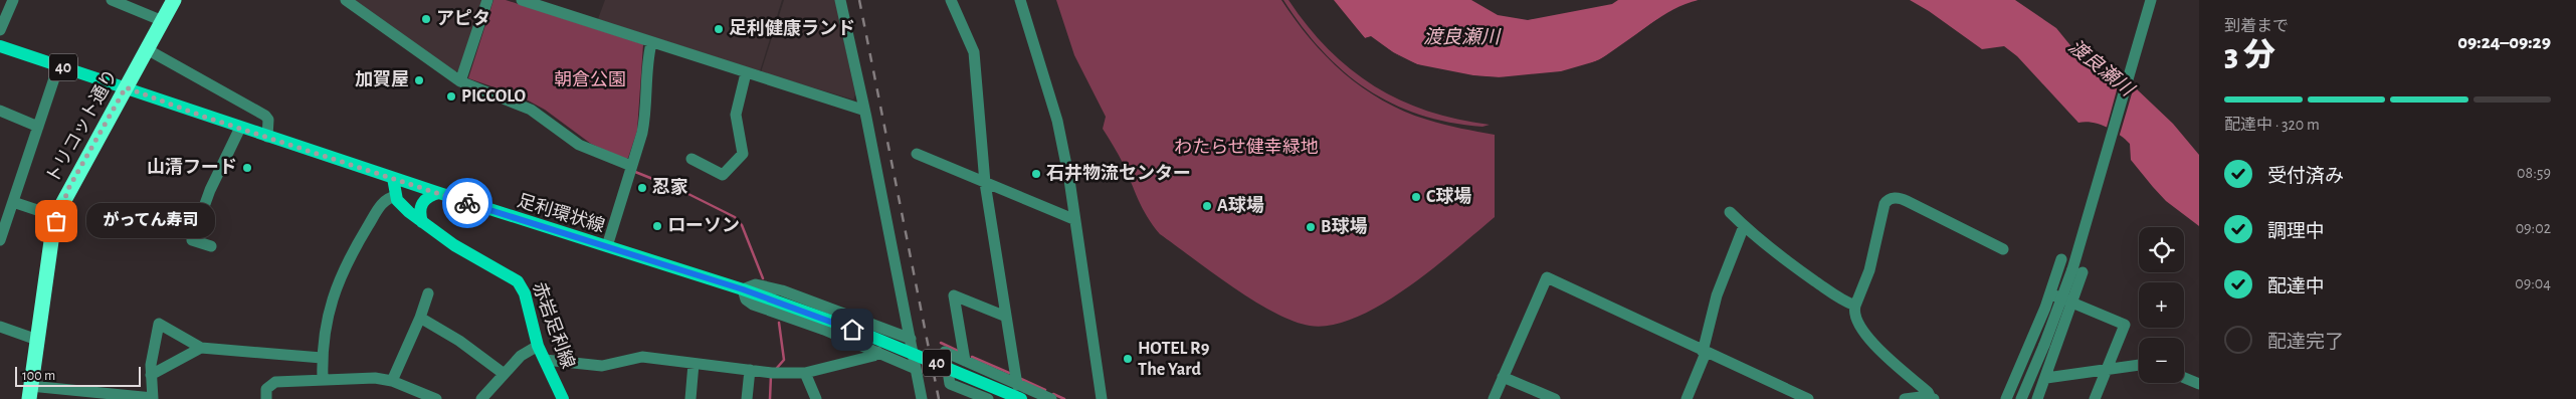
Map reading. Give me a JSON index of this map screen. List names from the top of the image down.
{
  "streets": {
    "highway": ["トリコット通り"],
    "main road": ["40", "足利環状線", "赤岩足利線"]
  },
  "crossings": [
    ["トリコット通り", "足利環状線"]
  ],
  "water": ["渡良瀬川"],
  "parks": ["朝倉公園", "わたらせ健幸緑地"],
  "places": [
    "アピタ",
    "足利健康ランド",
    "加賀屋",
    "PICCOLO",
    "山清フード",
    "石井物流センター",
    "忍家",
    "C球場",
    "A球場",
    "がってん寿司",
    "ローソン",
    "B球場",
    "HOTEL R9 The Yard"
  ],
  "scale_bar": "100 m",
  "page": {
    "heading": ["3 分", "到着まで", "09:24–09:29"],
    "bar": "配達中 · 320 m",
    "list": [
      ["受付済み", "08:59"],
      ["調理中", "09:02"],
      ["配達中", "09:04"],
      "配達完了"
    ],
    "bubble": "がってん寿司",
    "map_buttons": ["+", "−"],
    "scale": "100 m"
  }
}
